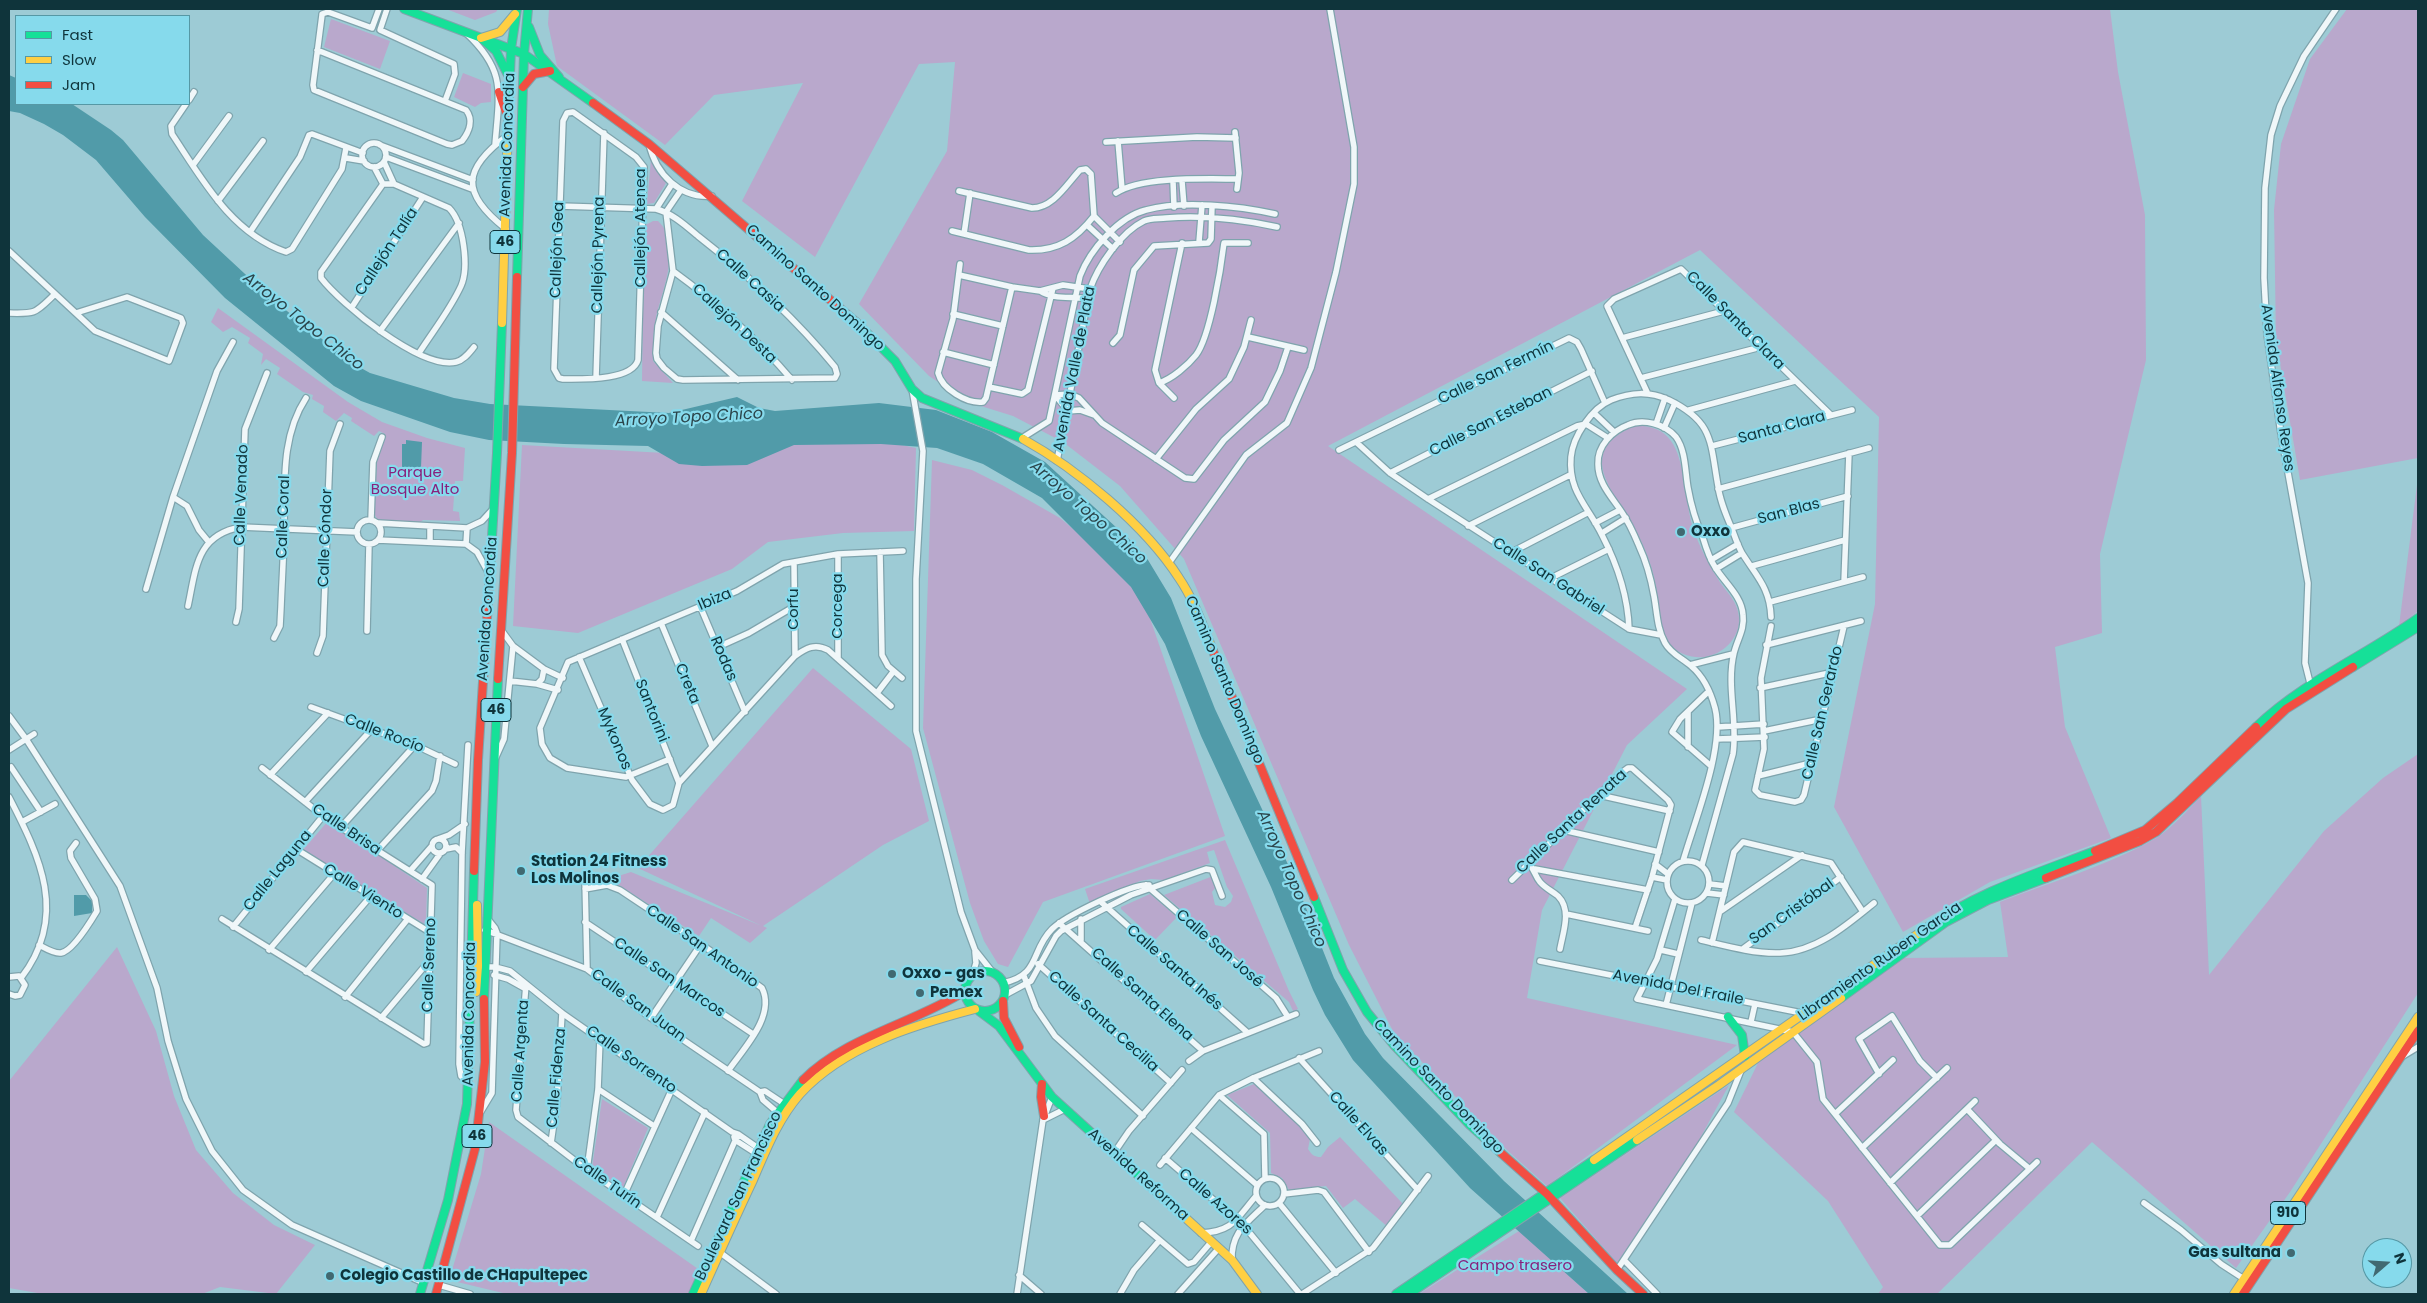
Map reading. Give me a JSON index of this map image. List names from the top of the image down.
{
  "streets": {
    "street": [
      "Avenida Concordia",
      "Callejón Atenea",
      "46",
      "Callejón Gea",
      "Callejón Talía",
      "Callejón Pyrena",
      "Calle Casia",
      "Camino Santo Domingo",
      "Calle Santa Clara",
      "Callejón Desta",
      "Avenida Valle de Plata",
      "Calle San Fermín",
      "Avenida Alfonso Reyes",
      "Calle San Esteban",
      "Santa Clara",
      "Calle Venado",
      "San Blas",
      "Calle Coral",
      "Calle Cóndor",
      "Calle San Gabriel",
      "Ibiza",
      "Corcega",
      "Corfu",
      "Rodas",
      "Creta",
      "Santorini",
      "Calle San Gerardo",
      "Calle Rocío",
      "Mykonos",
      "Calle Santa Renata",
      "Calle Brisa",
      "Calle Laguna",
      "Calle Viento",
      "San Cristóbal",
      "Calle San Antonio",
      "Calle San José",
      "Libramiento Ruben Garcia",
      "Calle Sereno",
      "Calle Santa Inés",
      "Calle San Marcos",
      "Avenida Del Fraile",
      "Calle Santa Elena",
      "Calle San Juan",
      "Calle Santa Cecilia",
      "Calle Argenta",
      "Calle Sorrento",
      "Calle Fidenza",
      "Calle Elvas",
      "Avenida Reforma",
      "Calle Turín",
      "Boulevard San Francisco",
      "Calle Azores",
      "910"
    ]
  },
  "crossings": [
    ["Avenida Concordia", "Camino Santo Domingo"],
    ["Avenida Concordia", "Calle San Juan"],
    ["Avenida Concordia", "Calle Sorrento"],
    ["Callejón Atenea", "Callejón Gea"],
    ["Callejón Atenea", "Callejón Pyrena"],
    ["Callejón Atenea", "Calle Casia"],
    ["Callejón Gea", "Callejón Pyrena"],
    ["Callejón Gea", "Calle Casia"],
    ["Callejón Pyrena", "Calle Casia"],
    ["Calle Casia", "Callejón Desta"],
    ["Camino Santo Domingo", "Avenida Valle de Plata"],
    ["Camino Santo Domingo", "Libramiento Ruben Garcia"],
    ["Calle Santa Clara", "Santa Clara"],
    ["Calle San Fermín", "Calle San Esteban"],
    ["Avenida Alfonso Reyes", "Libramiento Ruben Garcia"],
    ["Ibiza", "Corcega"],
    ["Ibiza", "Corfu"],
    ["Ibiza", "Rodas"],
    ["Ibiza", "Creta"],
    ["Ibiza", "Santorini"],
    ["Ibiza", "Mykonos"],
    ["Santorini", "Mykonos"],
    ["Calle Brisa", "Calle Laguna"],
    ["Calle Brisa", "Calle Sereno"],
    ["Calle Laguna", "Calle Viento"],
    ["Calle Viento", "Calle Sereno"],
    ["Calle San Antonio", "Calle San Marcos"],
    ["Calle San Antonio", "Calle San Juan"],
    ["Libramiento Ruben Garcia", "Avenida Del Fraile"],
    ["Calle San Juan", "Boulevard San Francisco"],
    ["Calle Argenta", "Calle Sorrento"],
    ["Calle Argenta", "Calle Turín"],
    ["Calle Sorrento", "Calle Fidenza"],
    ["Calle Sorrento", "Boulevard San Francisco"],
    ["Calle Fidenza", "Calle Turín"],
    ["Avenida Reforma", "Boulevard San Francisco"]
  ],
  "water": ["Arroyo Topo Chico"],
  "parks": ["Parque Bosque Alto", "Campo trasero"],
  "places": [
    "Oxxo",
    "Station 24 Fitness Los Molinos",
    "Oxxo - gas",
    "Pemex",
    "Gas sultana",
    "Colegio Castillo de CHapultepec"
  ],
  "legend": ["Fast", "Slow", "Jam"],
  "north": "right"
}
